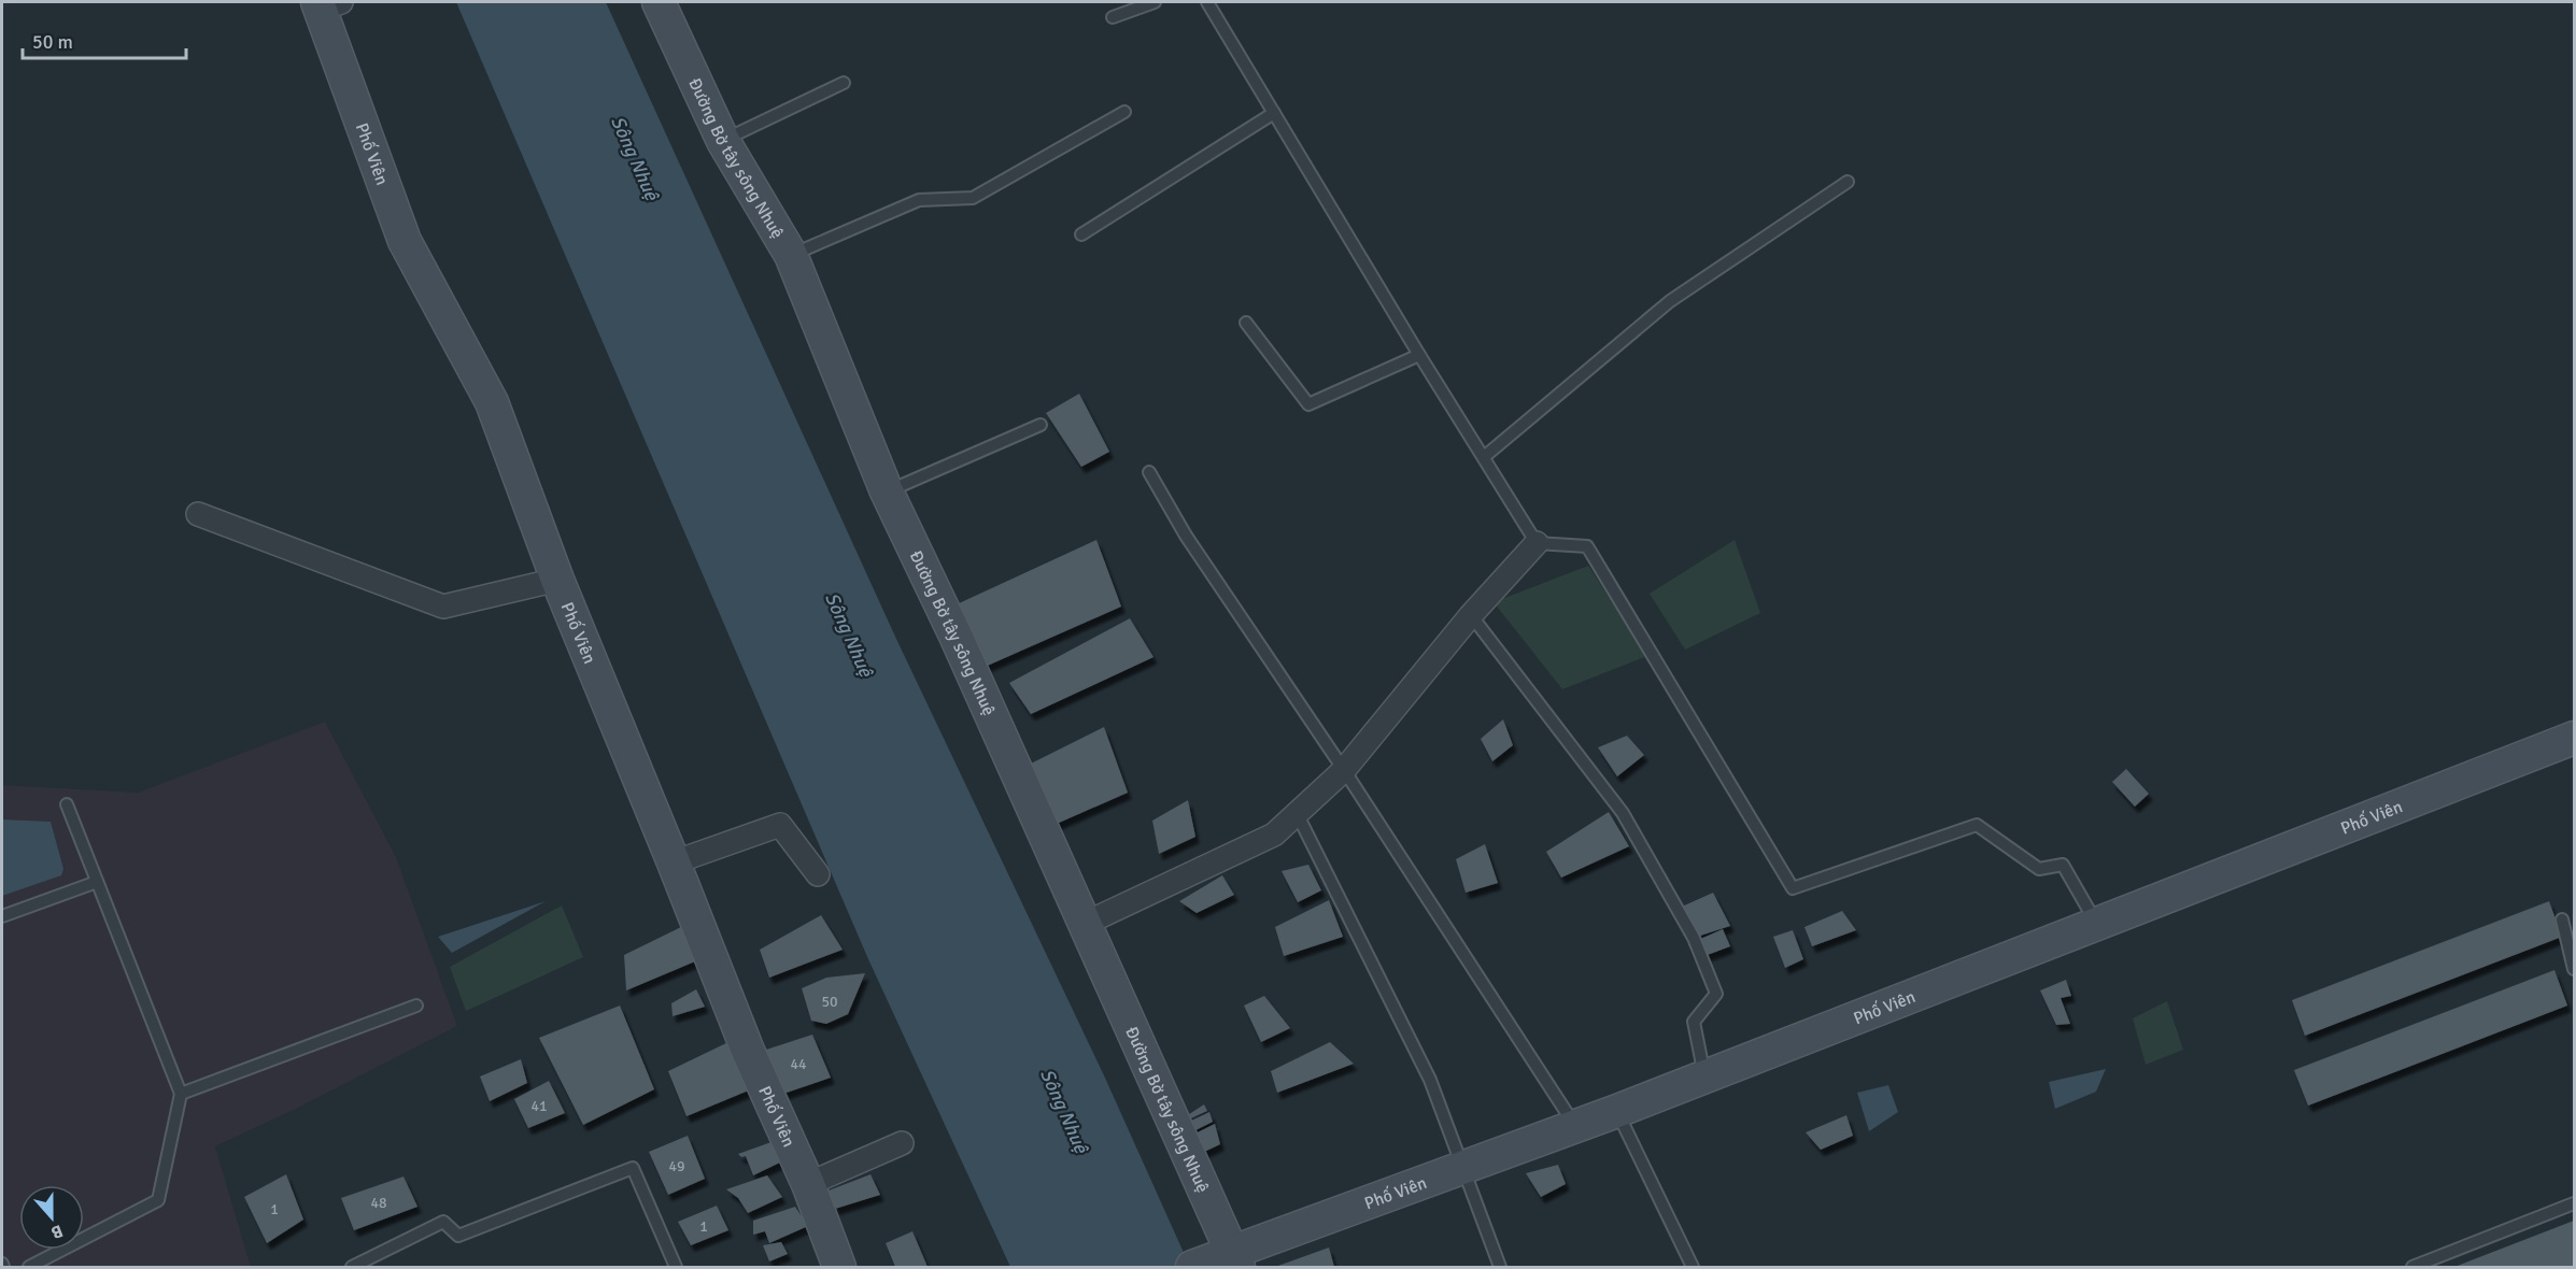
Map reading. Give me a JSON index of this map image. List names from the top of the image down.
{
  "streets": {
    "street": ["Phố Viên", "Đường Bờ tây sông Nhuệ"]
  },
  "crossings": [
    ["Phố Viên", "Đường Bờ tây sông Nhuệ"]
  ],
  "water": ["Sông Nhuệ"],
  "house_numbers": [
    "50",
    "44",
    "41",
    "49",
    "48",
    "1",
    "1"
  ],
  "scale_bar": "50 m",
  "north": "bottom"
}
